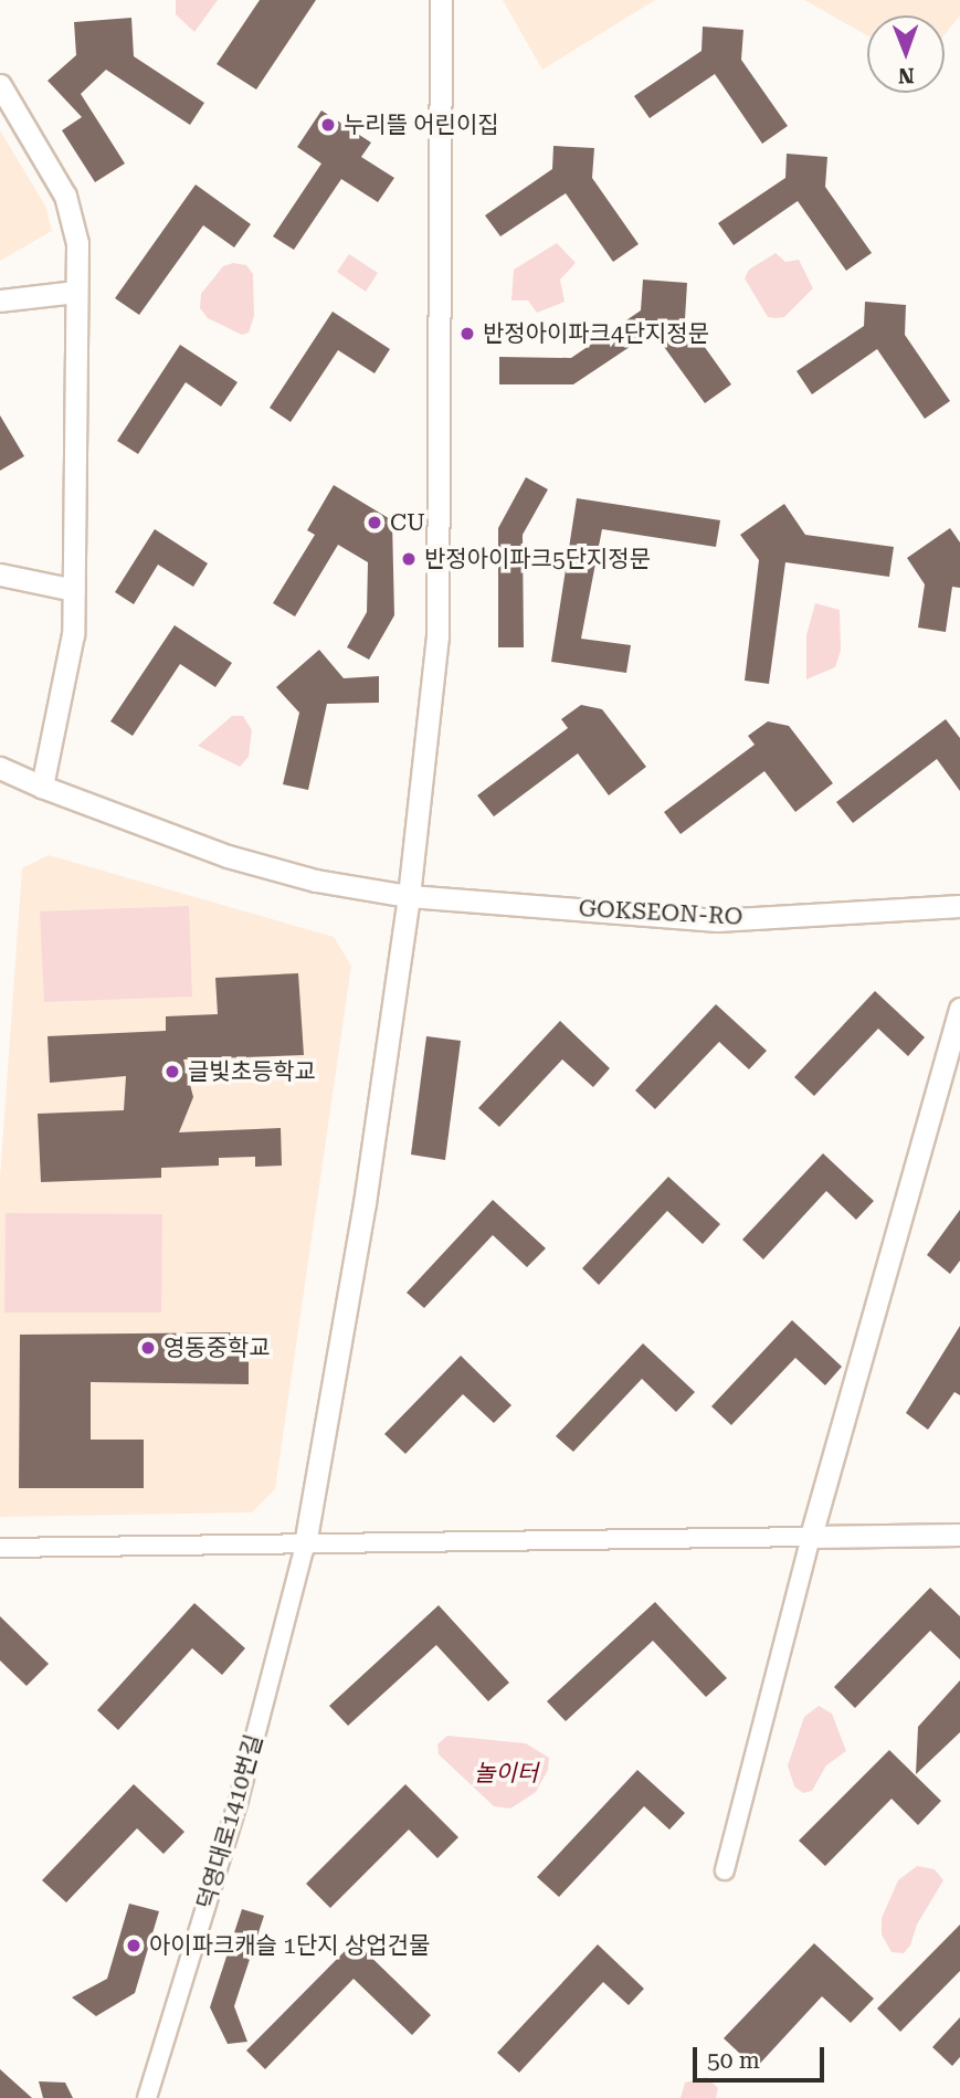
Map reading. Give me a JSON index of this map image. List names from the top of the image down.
{
  "streets": {
    "street": ["GOKSEON-RO", "덕영대로1410번길"]
  },
  "parks": ["놀이터"],
  "places": [
    "누리뜰 어린이집",
    "반정아이파크4단지정문",
    "CU",
    "반정아이파크5단지정문",
    "글빛초등학교",
    "영동중학교",
    "아이파크캐슬 1단지 상업건물"
  ],
  "scale_bar": "50 m",
  "north": "bottom"
}
